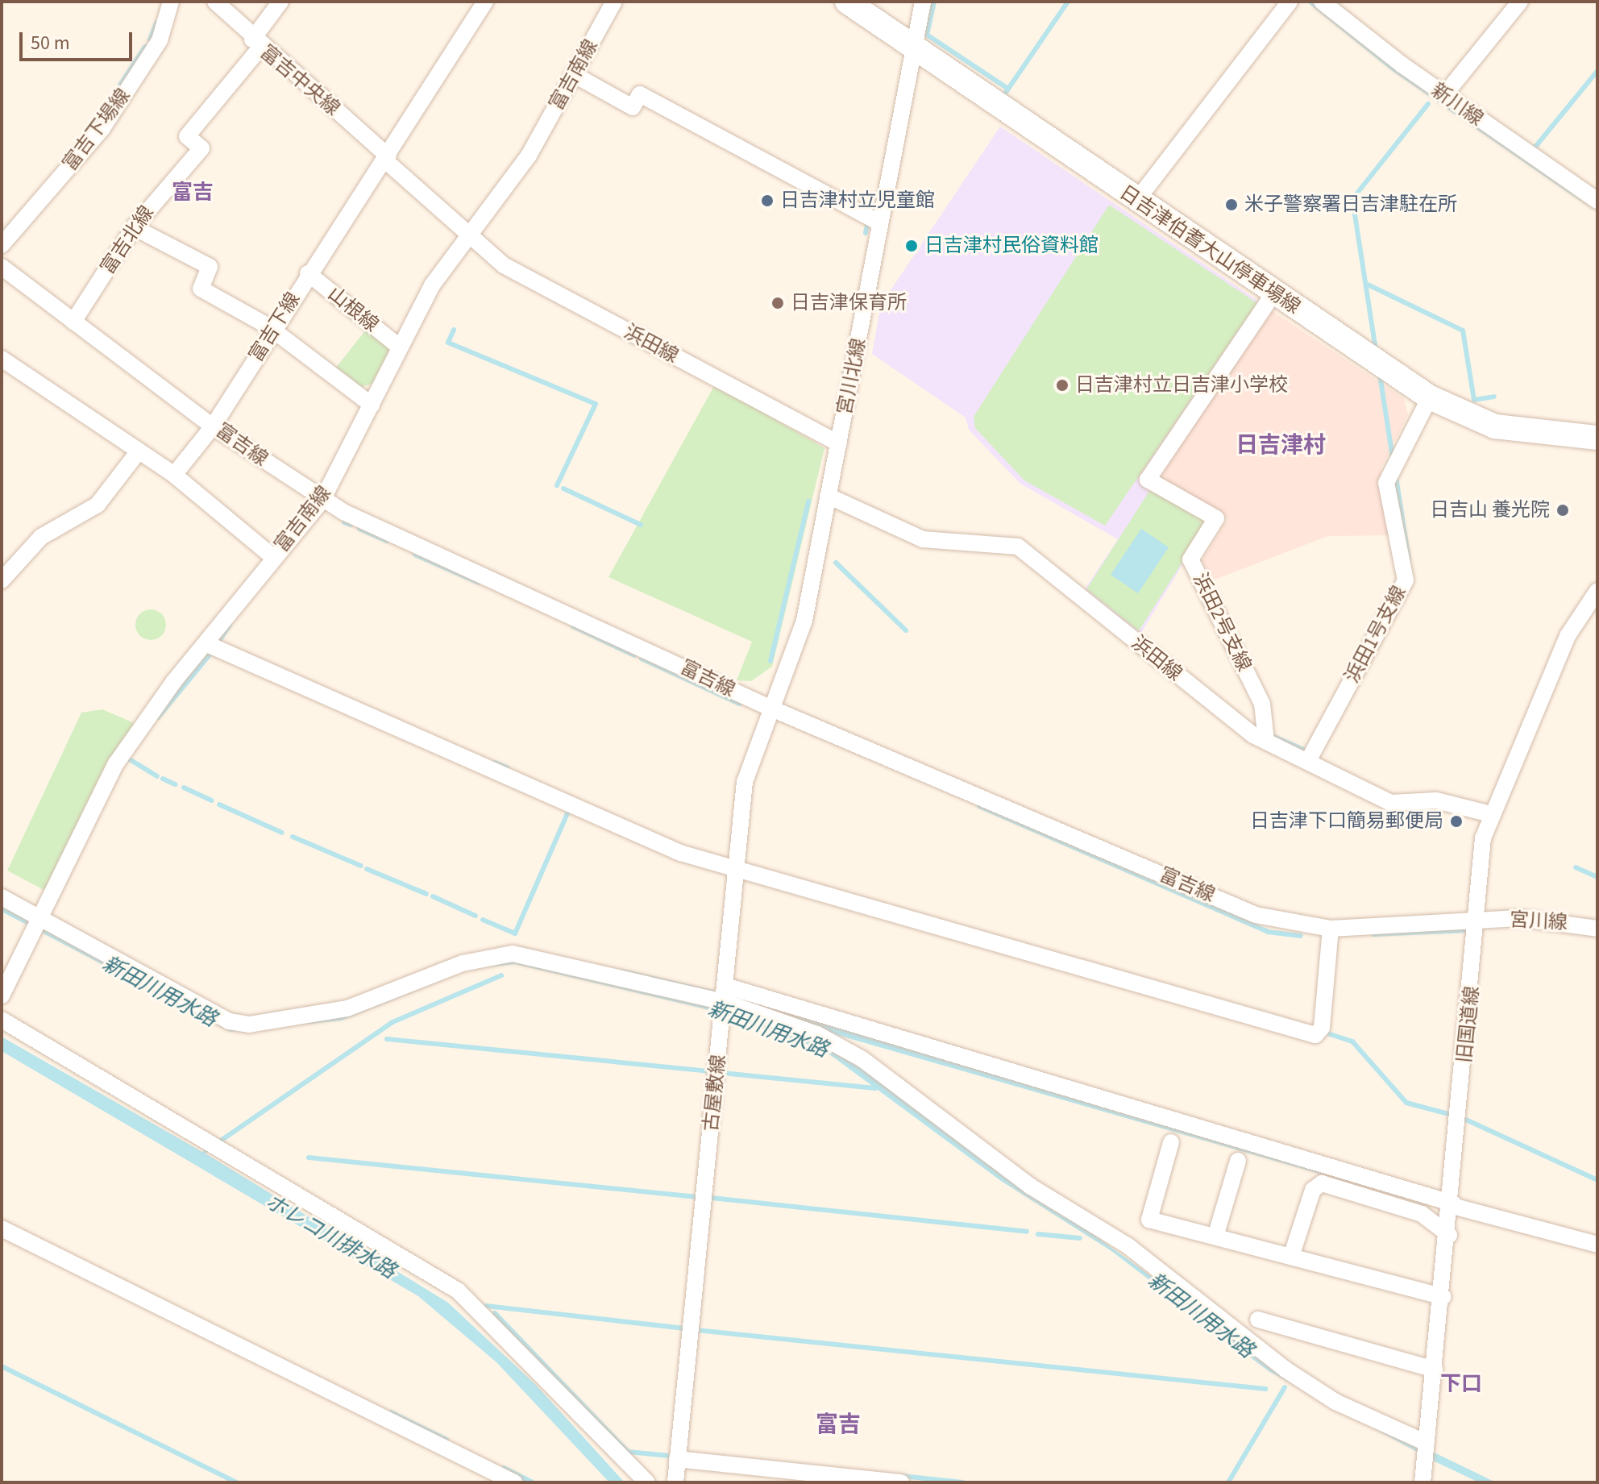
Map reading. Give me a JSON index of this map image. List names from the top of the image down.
{
  "streets": {
    "main road": ["日吉津伯耆大山停車場線"],
    "street": [
      "富吉南線",
      "富吉中央線",
      "新川線",
      "富吉下場線",
      "富吉北線",
      "山根線",
      "富吉下線",
      "浜田線",
      "宮川北線",
      "富吉線",
      "浜田2号支線",
      "浜田1号支線",
      "宮川線",
      "旧国道線",
      "古屋敷線"
    ]
  },
  "crossings": [
    ["富吉南線", "富吉中央線"],
    ["富吉南線", "山根線"],
    ["富吉南線", "浜田線"],
    ["富吉南線", "富吉線"],
    ["富吉中央線", "富吉北線"],
    ["富吉中央線", "富吉下線"],
    ["富吉中央線", "浜田線"],
    ["富吉北線", "富吉線"],
    ["日吉津伯耆大山停車場線", "宮川北線"],
    ["日吉津伯耆大山停車場線", "浜田2号支線"],
    ["日吉津伯耆大山停車場線", "浜田1号支線"],
    ["山根線", "富吉下線"],
    ["富吉下線", "富吉線"],
    ["浜田線", "宮川北線"],
    ["浜田線", "浜田2号支線"],
    ["浜田線", "浜田1号支線"],
    ["浜田線", "旧国道線"],
    ["宮川北線", "富吉線"],
    ["宮川北線", "古屋敷線"],
    ["富吉線", "宮川線"],
    ["富吉線", "旧国道線"],
    ["富吉線", "古屋敷線"],
    ["宮川線", "旧国道線"]
  ],
  "districts": [
    "富吉",
    "日吉津村",
    "下口",
    "富吉"
  ],
  "water": ["新田川用水路", "ホレコ川排水路"],
  "places": [
    "日吉津村立児童館",
    "米子警察署日吉津駐在所",
    "日吉津村民俗資料館",
    "日吉津保育所",
    "日吉津村立日吉津小学校",
    "日吉山 養光院",
    "日吉津下口簡易郵便局"
  ],
  "scale_bar": "50 m"
}
